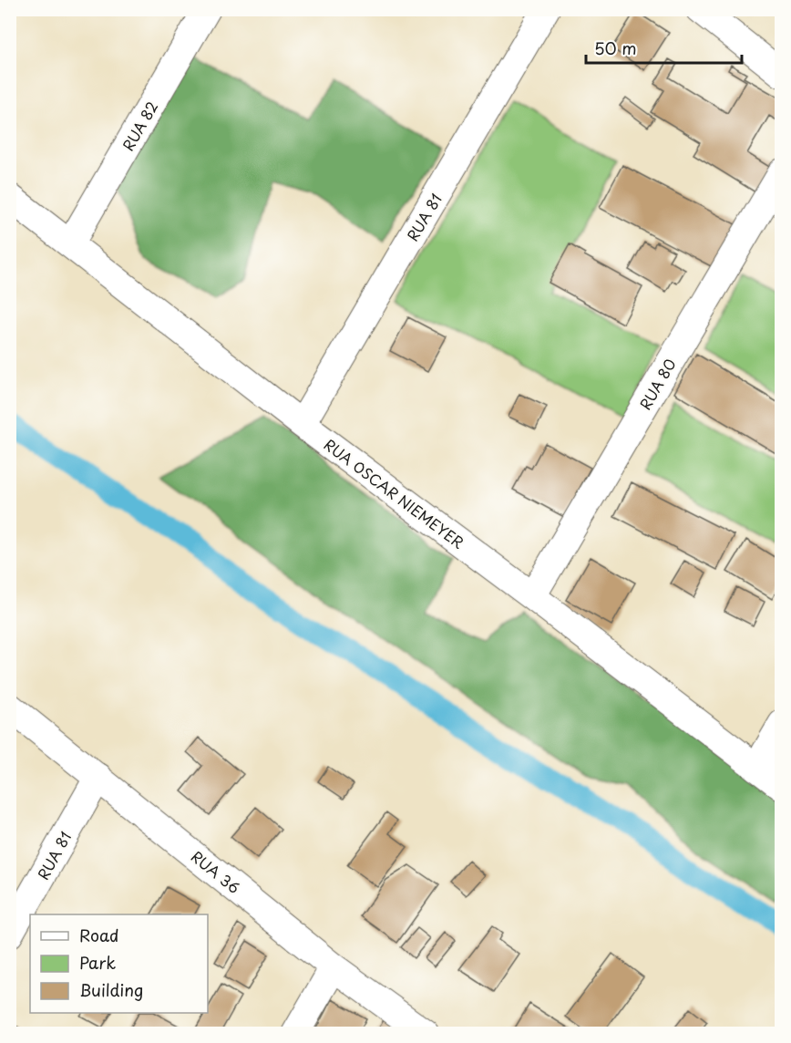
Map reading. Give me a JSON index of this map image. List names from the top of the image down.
{
  "streets": {
    "street": [
      "RUA 82",
      "RUA 81",
      "RUA 80",
      "RUA OSCAR NIEMEYER",
      "RUA 36"
    ]
  },
  "crossings": [
    ["RUA 82", "RUA OSCAR NIEMEYER"],
    ["RUA 81", "RUA OSCAR NIEMEYER"],
    ["RUA 81", "RUA 36"],
    ["RUA 80", "RUA OSCAR NIEMEYER"]
  ],
  "legend": ["Road", "Park", "Building"],
  "scale_bar": "50 m"
}
